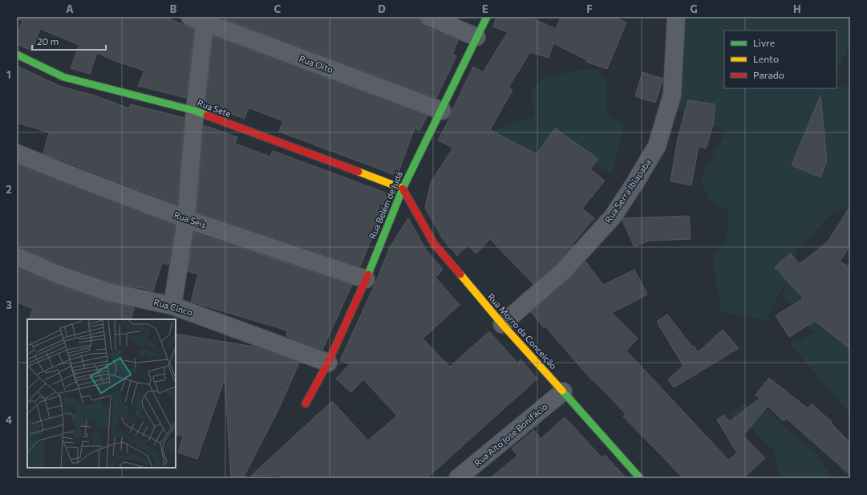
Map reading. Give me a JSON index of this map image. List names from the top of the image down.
{
  "streets": {
    "street": [
      "Rua Oito",
      "Rua Sete",
      "Rua Serra Ibiapaba",
      "Rua Belém de Judá",
      "Rua Seis",
      "Rua Cinco",
      "Rua Morro da Conceição",
      "Rua Alto Jose Bonifácio"
    ]
  },
  "crossings": [
    ["Rua Oito", "Rua Belém de Judá"],
    ["Rua Sete", "Rua Belém de Judá"],
    ["Rua Sete", "Rua Morro da Conceição"],
    ["Rua Serra Ibiapaba", "Rua Morro da Conceição"],
    ["Rua Belém de Judá", "Rua Seis"],
    ["Rua Belém de Judá", "Rua Cinco"],
    ["Rua Belém de Judá", "Rua Morro da Conceição"],
    ["Rua Morro da Conceição", "Rua Alto Jose Bonifácio"]
  ],
  "legend": ["Livre", "Lento", "Parado"],
  "scale_bar": "20 m",
  "grid": {
    "columns": [
      "A",
      "B",
      "C",
      "D",
      "E",
      "F",
      "G",
      "H"
    ],
    "rows": [
      "1",
      "2",
      "3",
      "4"
    ]
  }
}
